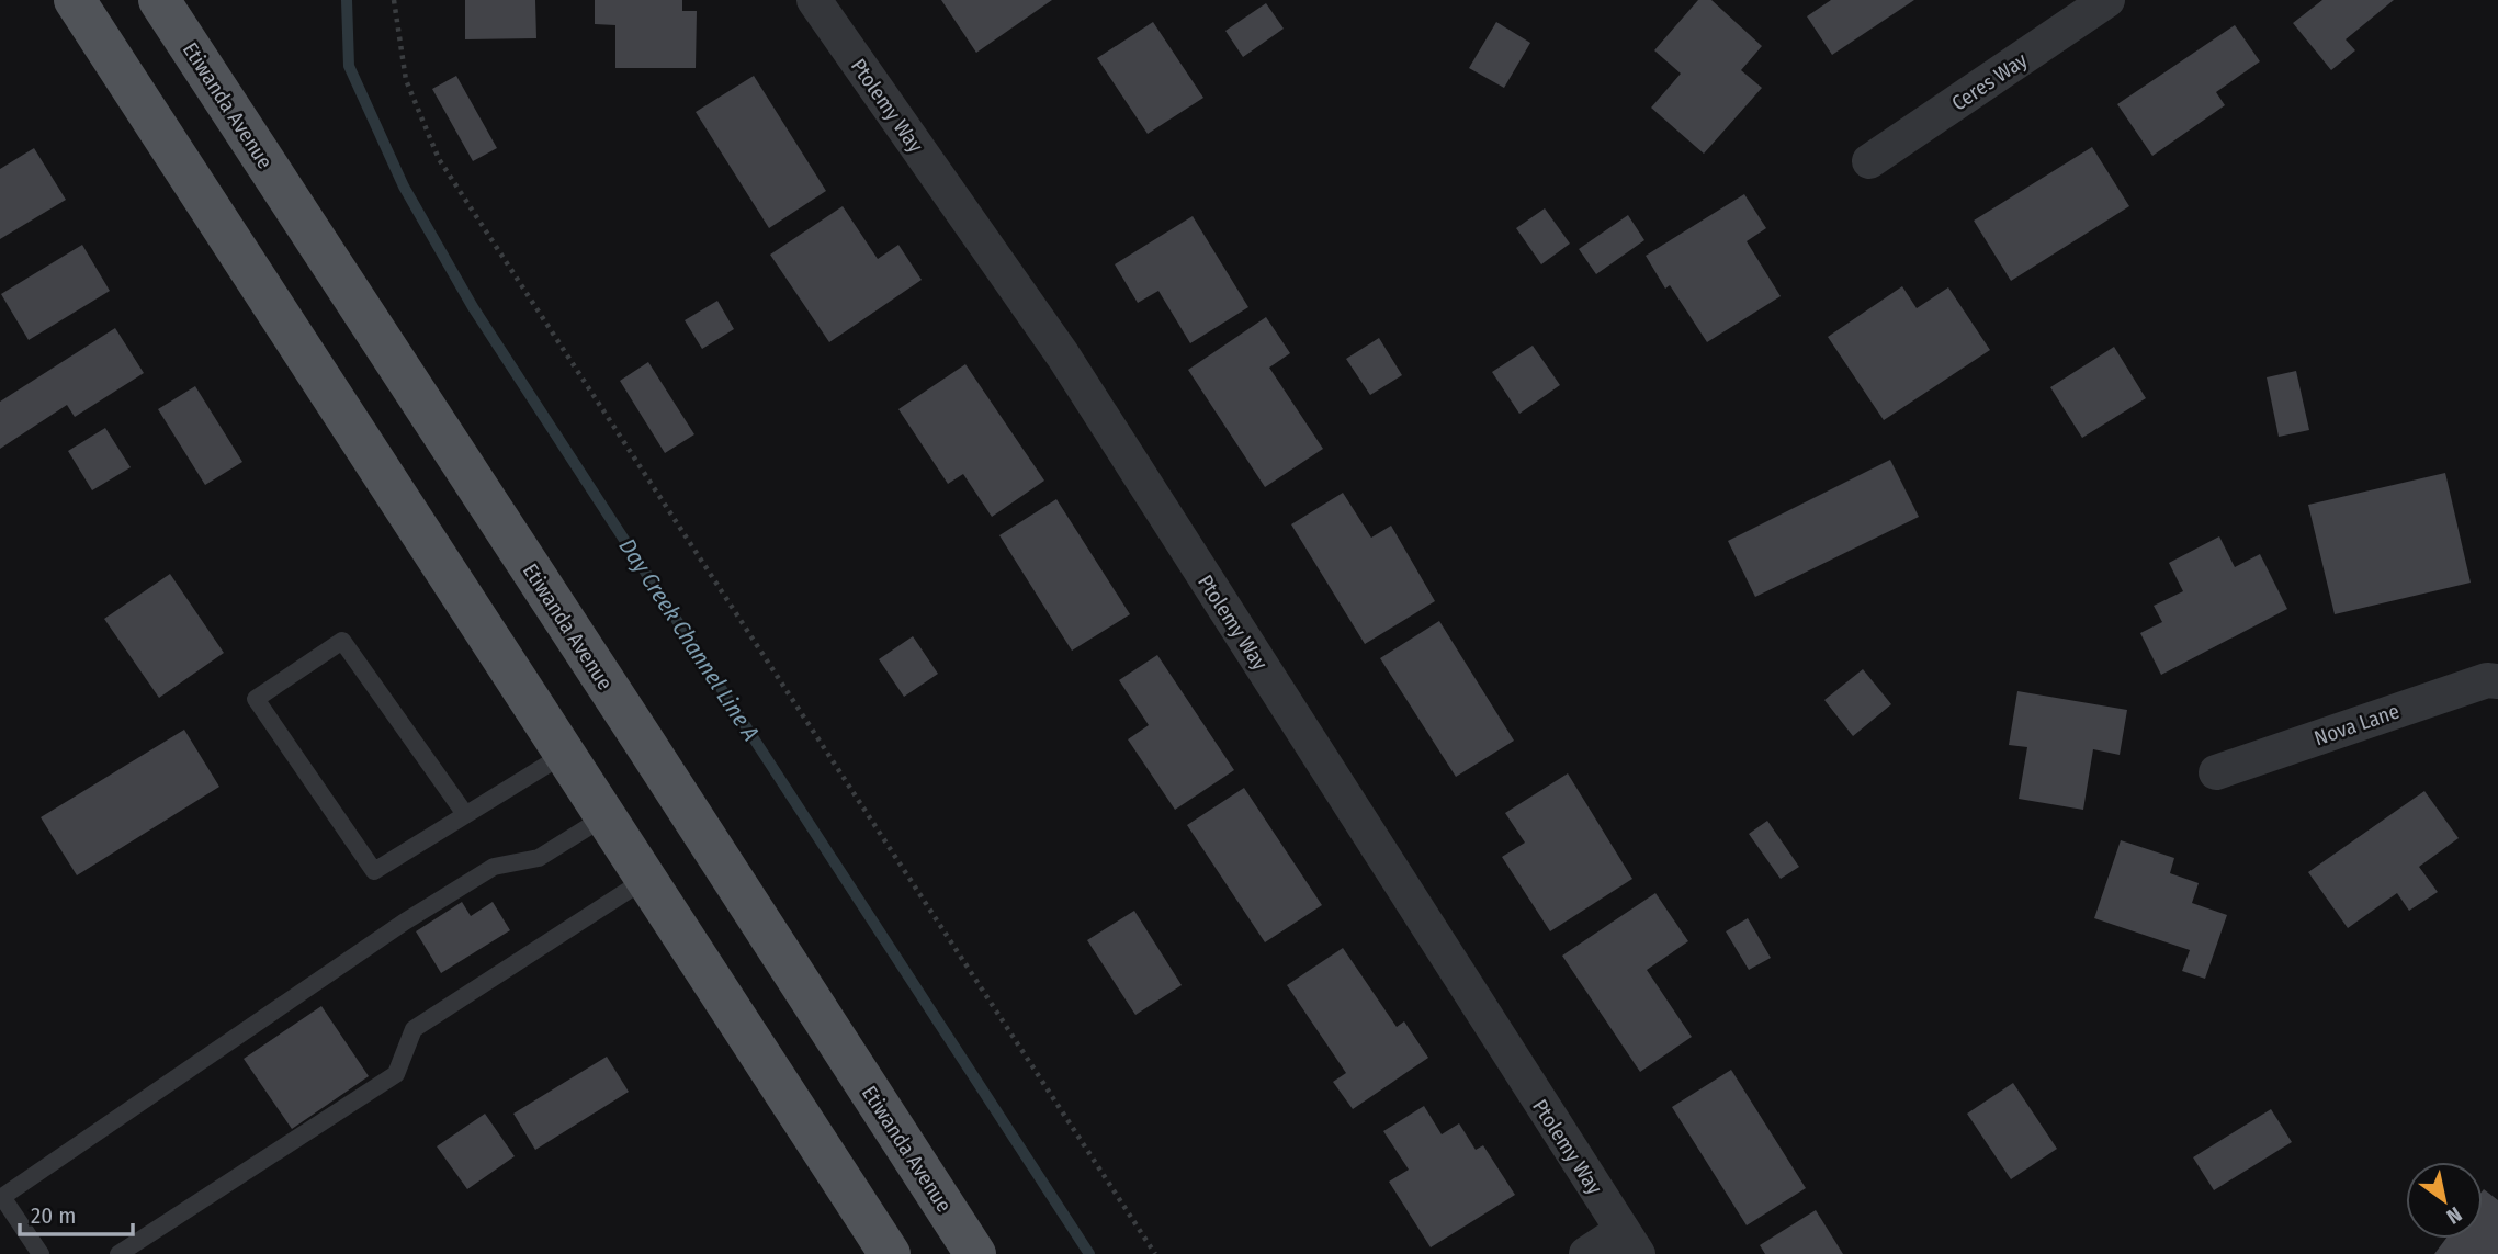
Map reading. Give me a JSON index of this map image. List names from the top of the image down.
{
  "streets": {
    "main road": ["Etiwanda Avenue"],
    "street": ["Ceres Way", "Ptolemy Way", "Nova Lane"]
  },
  "water": ["Day Creek Channel Line A"],
  "scale_bar": "20 m",
  "north": "bottom right"
}
